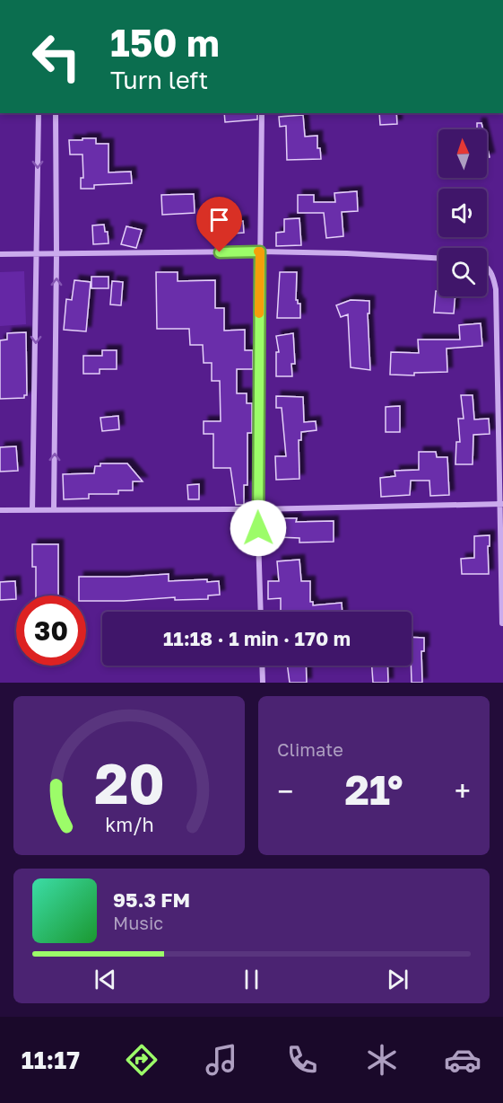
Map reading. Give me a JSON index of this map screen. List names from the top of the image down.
{
  "north": "top",
  "page": {
    "turn": ["150 m", "Turn left"],
    "limit": "30",
    "trip": "11:18 · 1 min · 170 m",
    "tile": "Climate",
    "heat": ["−", "21°", "+"],
    "song": ["95.3 FM", "Music"],
    "tabs": "11:17",
    "gauge": ["20", "km/h"]
  }
}
